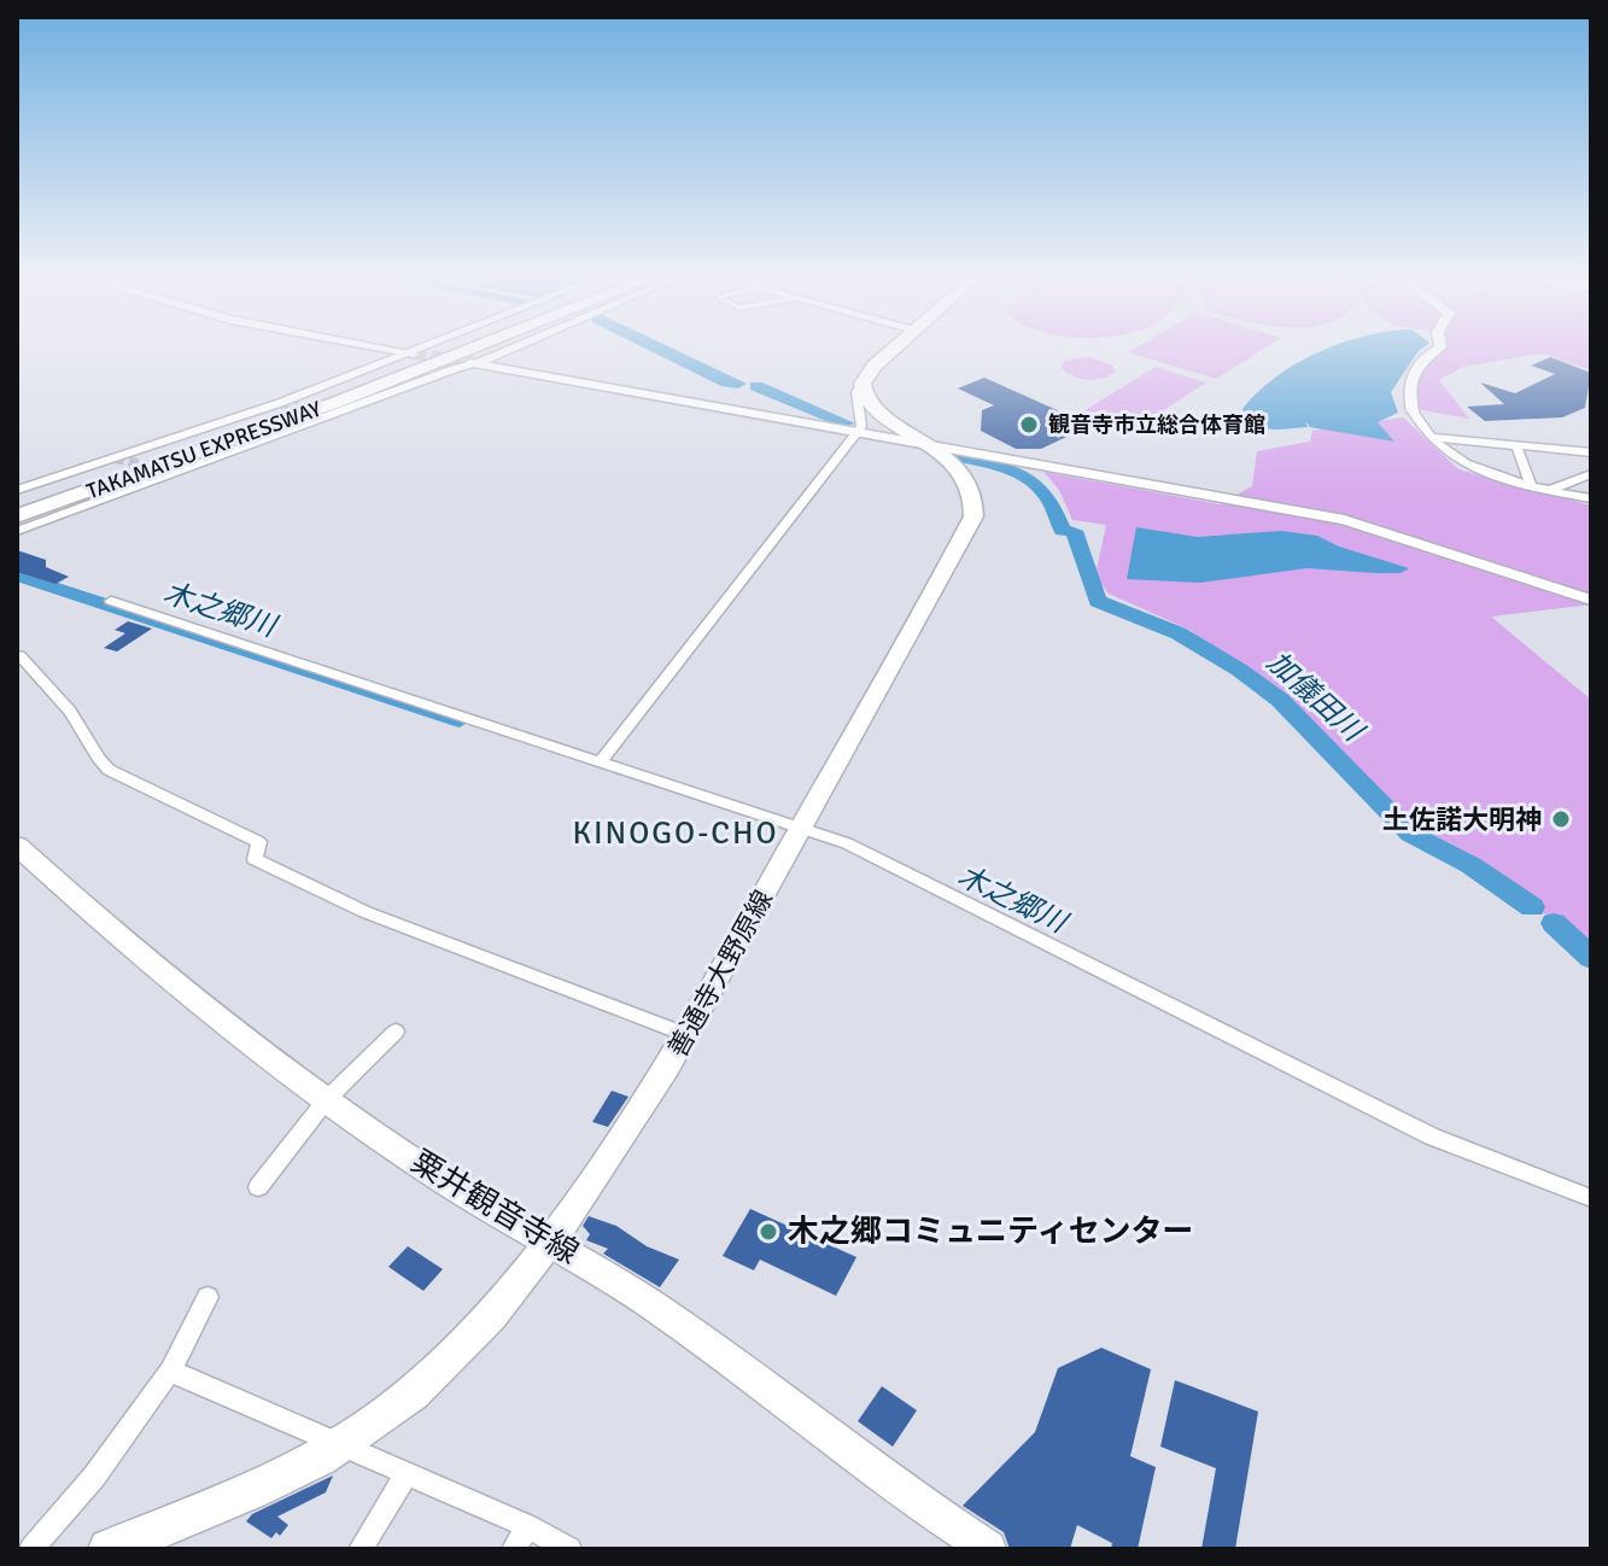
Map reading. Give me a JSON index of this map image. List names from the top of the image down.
{
  "streets": {
    "highway": ["TAKAMATSU EXPRESSWAY"],
    "main road": ["善通寺大野原線", "粟井観音寺線"]
  },
  "crossings": [
    ["善通寺大野原線", "粟井観音寺線"]
  ],
  "districts": ["KINOGO-CHO"],
  "water": ["木之郷川", "加儀田川"],
  "places": ["観音寺市立総合体育館", "土佐諾大明神", "木之郷コミュニティセンター"]
}
